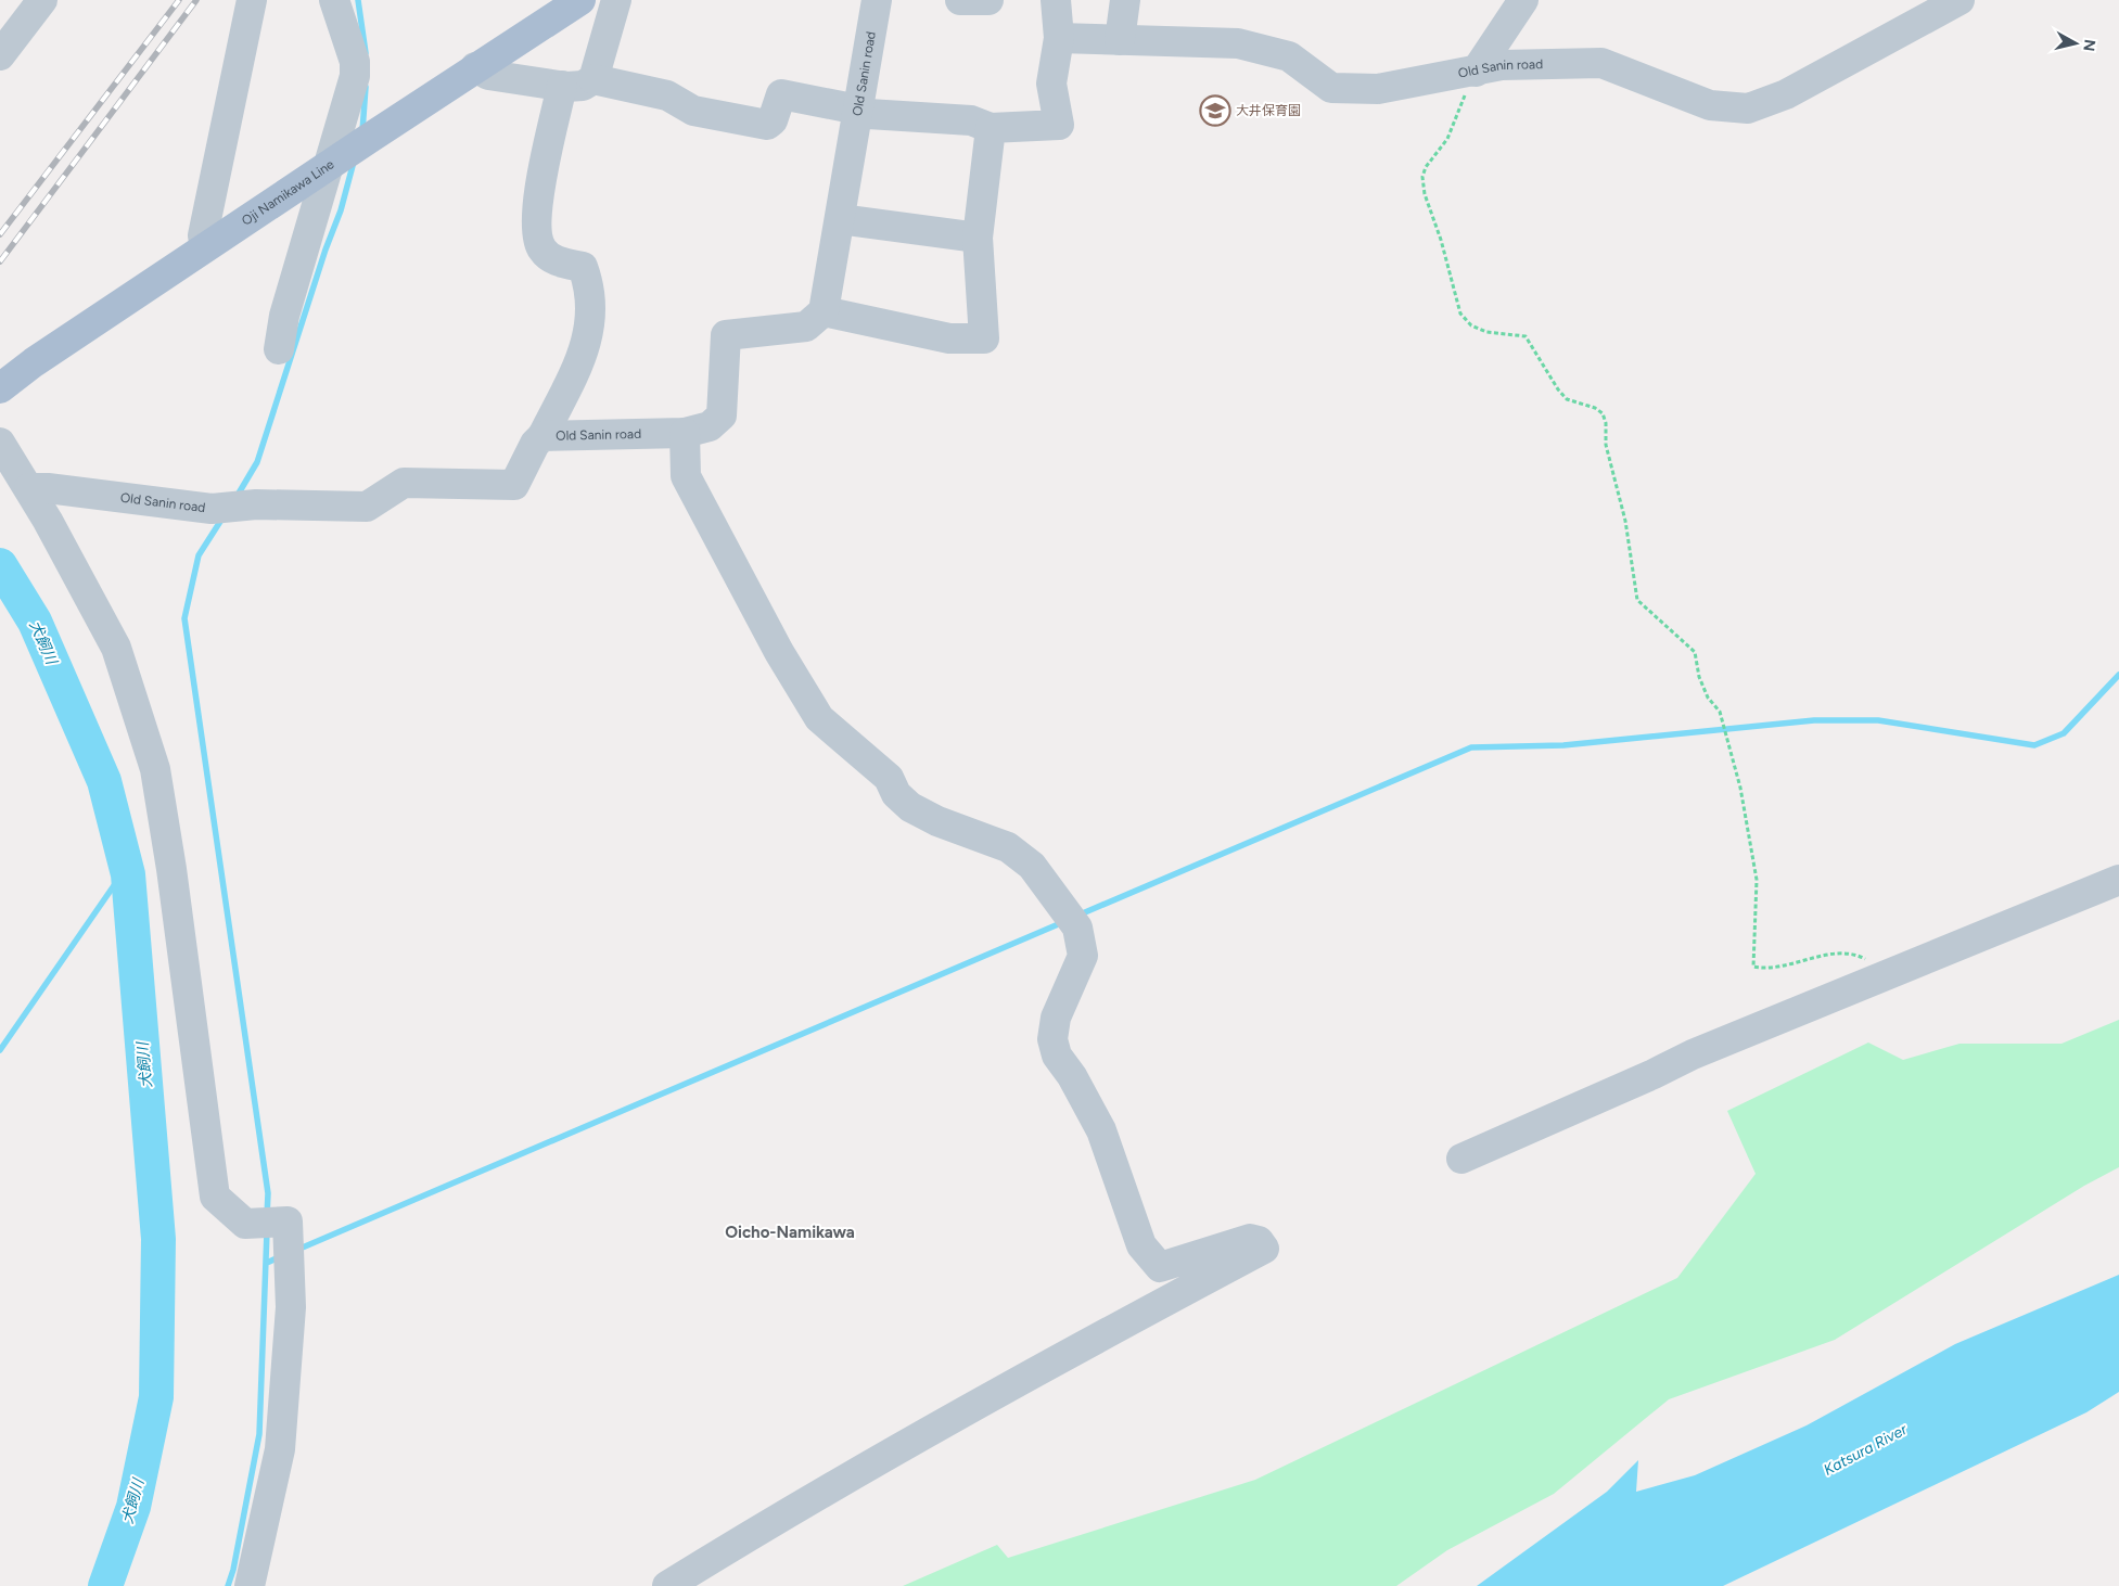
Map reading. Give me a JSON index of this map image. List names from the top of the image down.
{
  "streets": {
    "main road": ["Oji Namikawa Line"],
    "street": ["Old Sanin road"]
  },
  "districts": ["Oicho-Namikawa"],
  "water": ["犬飼川", "Katsura River"],
  "places": {
    "school or university": ["大井保育園"]
  },
  "north": "right"
}
